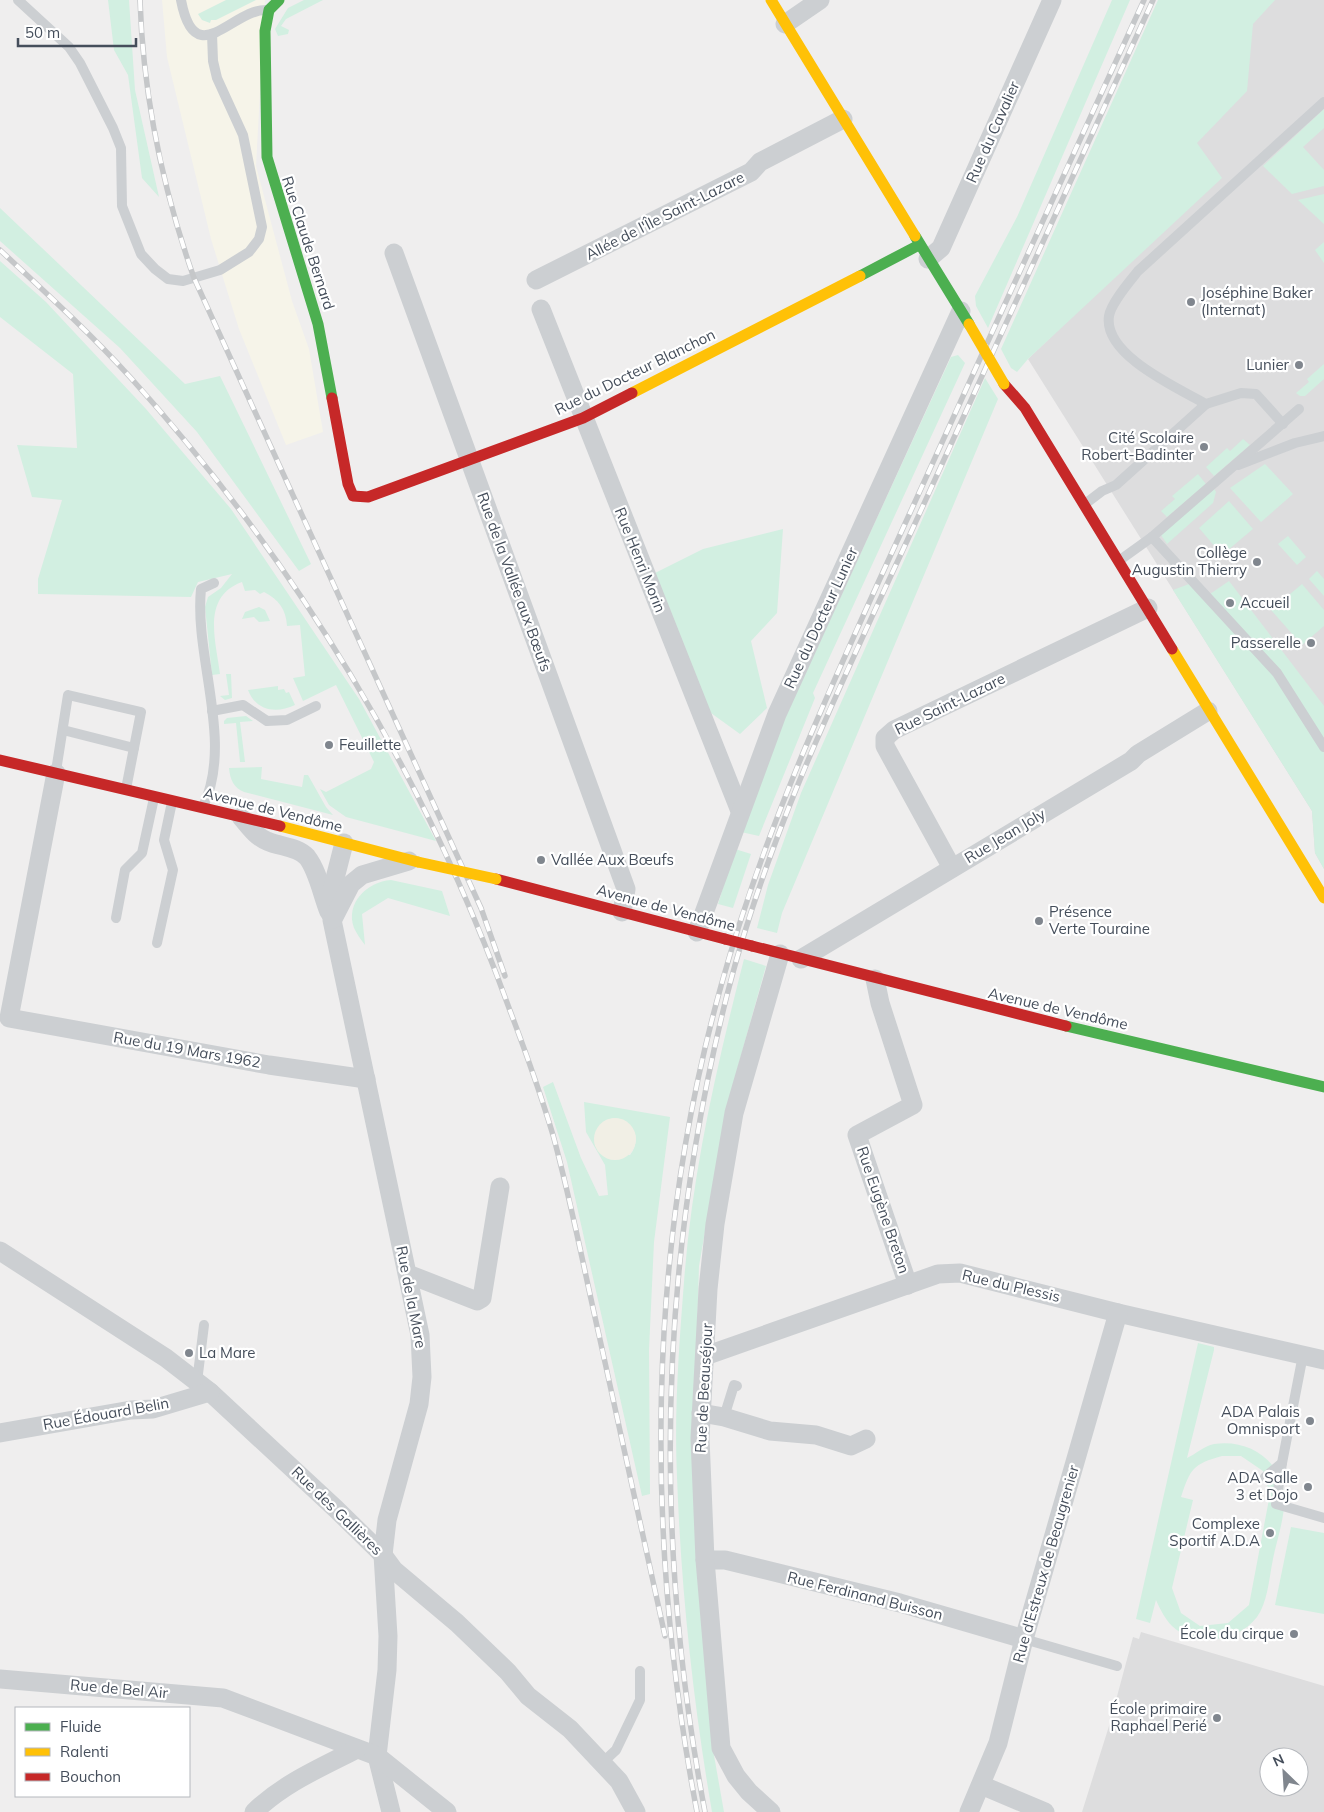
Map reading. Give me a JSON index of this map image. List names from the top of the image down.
{
  "streets": {
    "main road": ["Rue Claude Bernard", "Rue du Docteur Blanchon", "Avenue de Vendôme"],
    "street": [
      "Rue du Cavalier",
      "Allée de l'Île Saint-Lazare",
      "Rue Henri Morin",
      "Rue de la Vallée aux Bœufs",
      "Rue du Docteur Lunier",
      "Rue Saint-Lazare",
      "Rue Jean Joly",
      "Rue du 19 Mars 1962",
      "Rue Eugène Breton",
      "Rue du Plessis",
      "Rue de la Mare",
      "Rue de Beauséjour",
      "Rue Édouard Belin",
      "Rue des Gallières",
      "Rue d'Estreux de Beaugrenier",
      "Rue Ferdinand Buisson",
      "Rue de Bel Air"
    ]
  },
  "crossings": [
    ["Rue du Cavalier", "Rue du Docteur Blanchon"],
    ["Rue Claude Bernard", "Rue du Docteur Blanchon"],
    ["Rue du Docteur Blanchon", "Rue Henri Morin"],
    ["Rue du Docteur Blanchon", "Rue de la Vallée aux Bœufs"],
    ["Rue Henri Morin", "Rue du Docteur Lunier"],
    ["Rue de la Vallée aux Bœufs", "Avenue de Vendôme"],
    ["Rue du Docteur Lunier", "Avenue de Vendôme"],
    ["Rue Saint-Lazare", "Rue Jean Joly"],
    ["Avenue de Vendôme", "Rue Jean Joly"],
    ["Avenue de Vendôme", "Rue du 19 Mars 1962"],
    ["Avenue de Vendôme", "Rue Eugène Breton"],
    ["Avenue de Vendôme", "Rue de la Mare"],
    ["Avenue de Vendôme", "Rue de Beauséjour"],
    ["Rue du 19 Mars 1962", "Rue de la Mare"],
    ["Rue Eugène Breton", "Rue du Plessis"],
    ["Rue du Plessis", "Rue de Beauséjour"],
    ["Rue du Plessis", "Rue d'Estreux de Beaugrenier"],
    ["Rue de la Mare", "Rue des Gallières"],
    ["Rue de la Mare", "Rue de Bel Air"],
    ["Rue de Beauséjour", "Rue Ferdinand Buisson"],
    ["Rue Édouard Belin", "Rue des Gallières"],
    ["Rue d'Estreux de Beaugrenier", "Rue Ferdinand Buisson"]
  ],
  "places": [
    "Joséphine Baker (Internat)",
    "Lunier",
    "Cité Scolaire Robert-Badinter",
    "Collège Augustin Thierry",
    "Accueil",
    "Passerelle",
    "Feuillette",
    "Vallée Aux Bœufs",
    "Présence Verte Touraine",
    "La Mare",
    "ADA Palais Omnisport",
    "ADA Salle 3 et Dojo",
    "Complexe Sportif A.D.A",
    "École du cirque",
    "École primaire Raphael Perié"
  ],
  "legend": ["Fluide", "Ralenti", "Bouchon"],
  "scale_bar": "50 m",
  "north": "top left"
}
